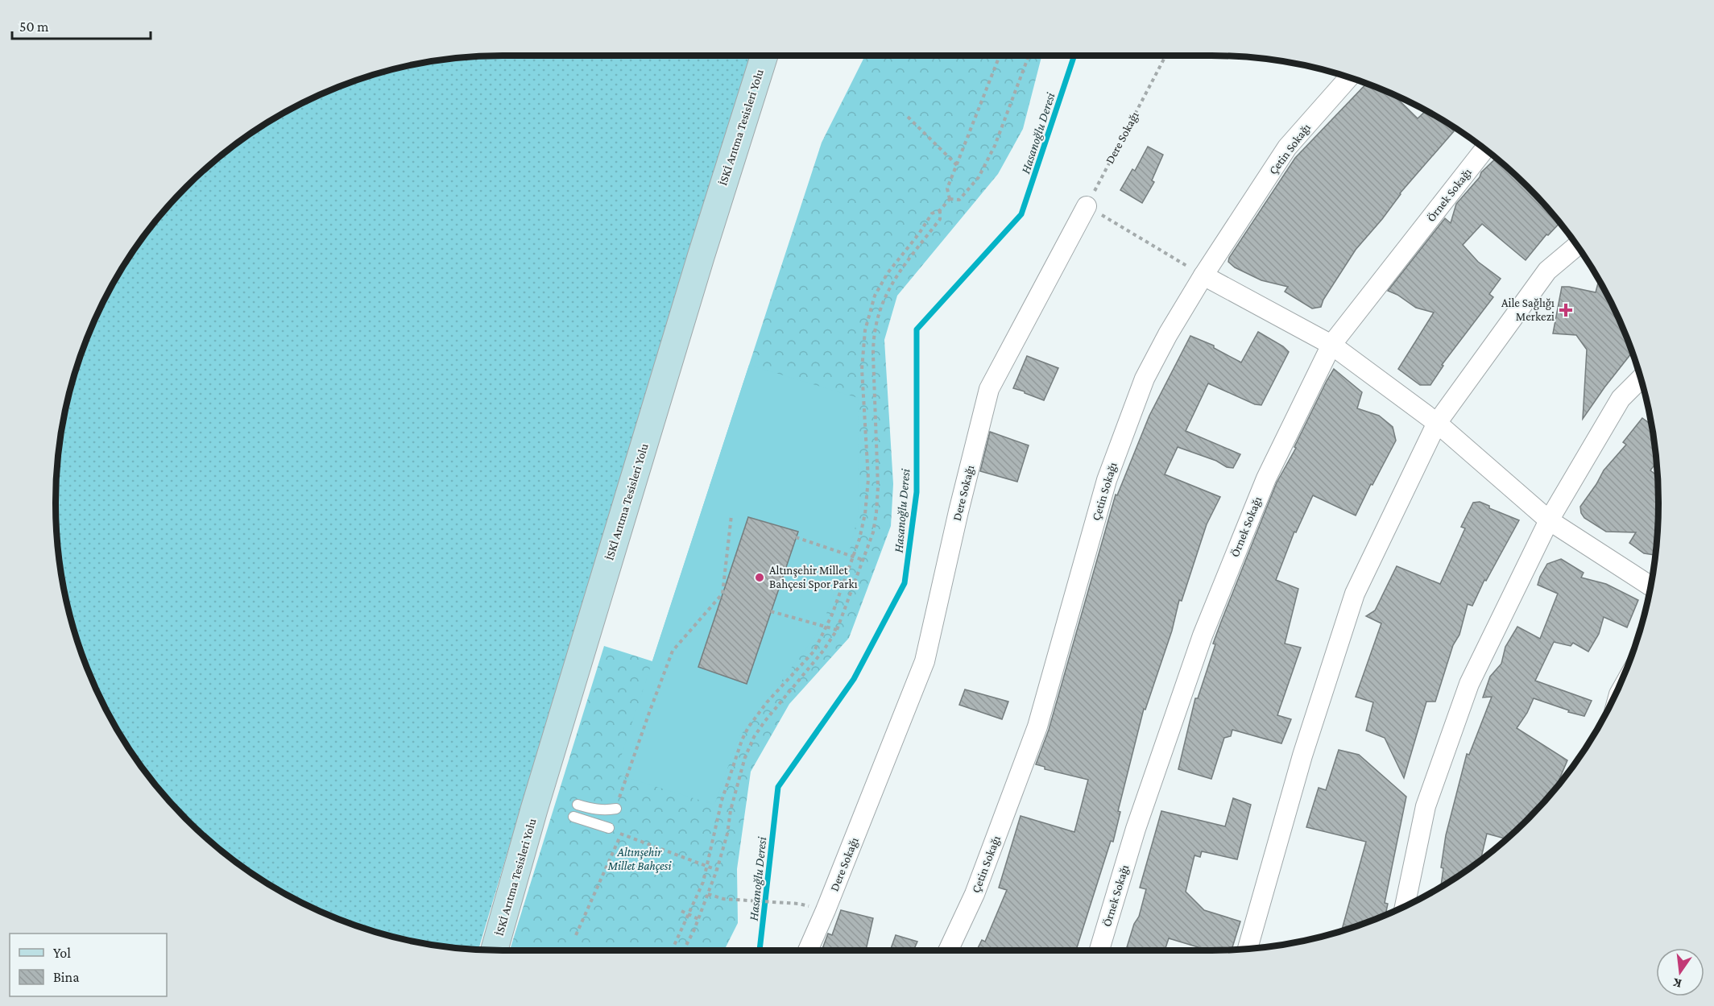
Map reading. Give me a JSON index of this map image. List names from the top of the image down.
{
  "streets": {
    "main road": ["İSKİ Arıtma Tesisleri Yolu"],
    "street": ["Dere Sokağı", "Çetin Sokağı", "Örnek Sokağı"]
  },
  "water": ["Hasanoğlu Deresi"],
  "parks": ["Altınşehir Millet Bahçesi"],
  "places": {
    "health": ["Aile Sağlığı Merkezi"],
    "other": ["Altınşehir Millet Bahçesi Spor Parkı"]
  },
  "legend": ["Yol", "Bina"],
  "scale_bar": "50 m",
  "north": "bottom"
}
